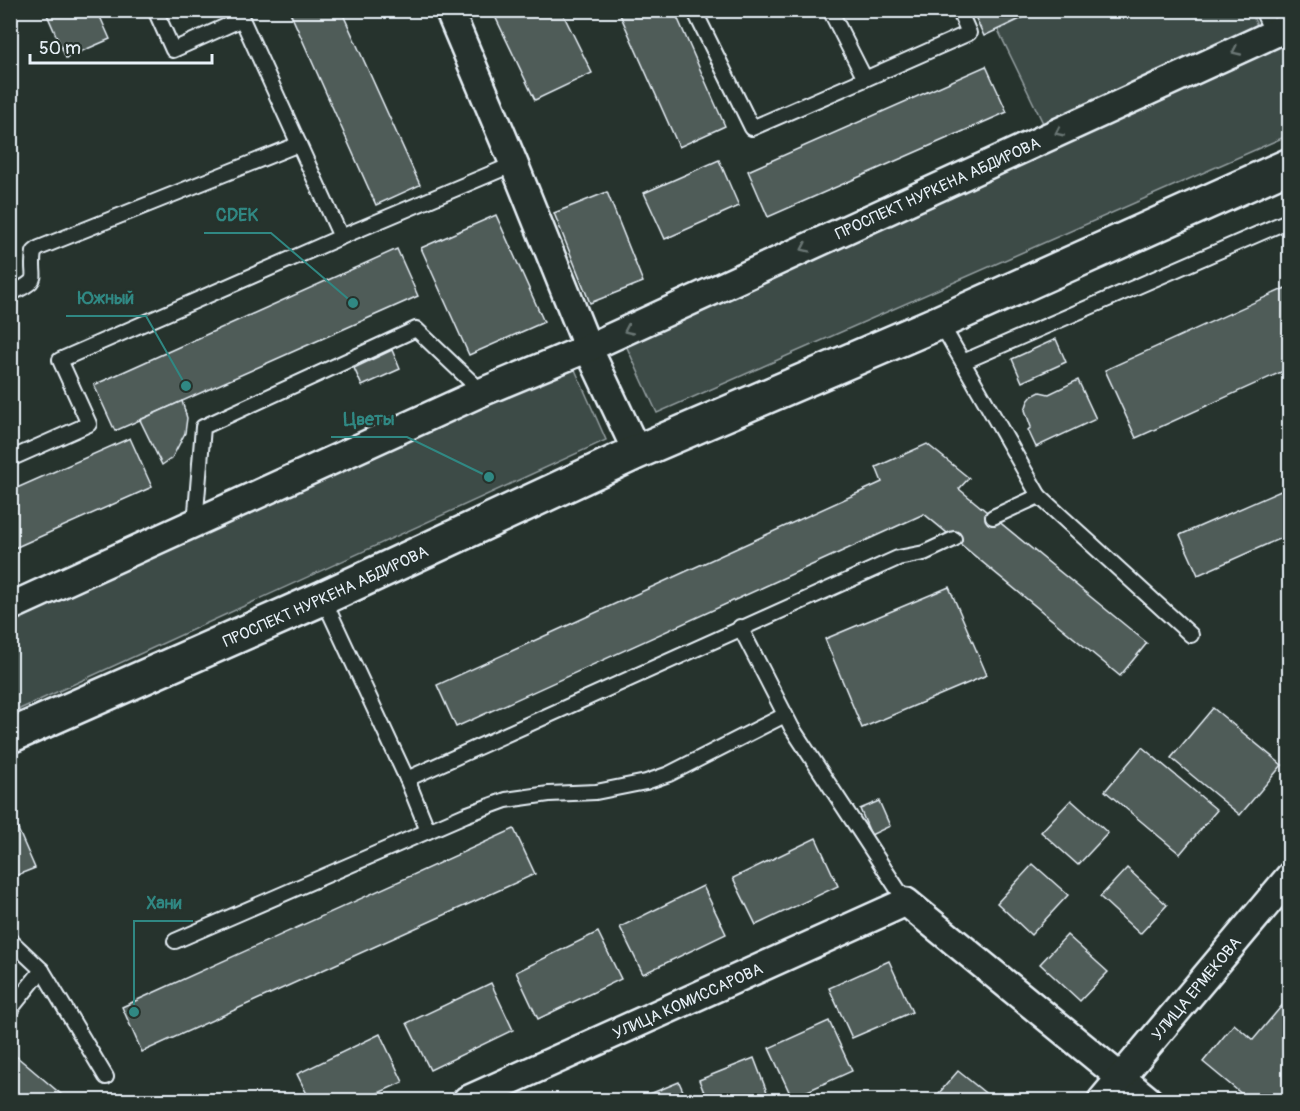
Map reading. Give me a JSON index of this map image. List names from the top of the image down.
{
  "streets": {
    "main road": ["ПРОСПЕКТ НУРКЕНА АБДИРОВА"],
    "street": ["УЛИЦА ЕРМЕКОВА", "УЛИЦА КОМИССАРОВА"]
  },
  "places": [
    "CDEK",
    "Южный",
    "Цветы",
    "Хани"
  ],
  "scale_bar": "50 m"
}
